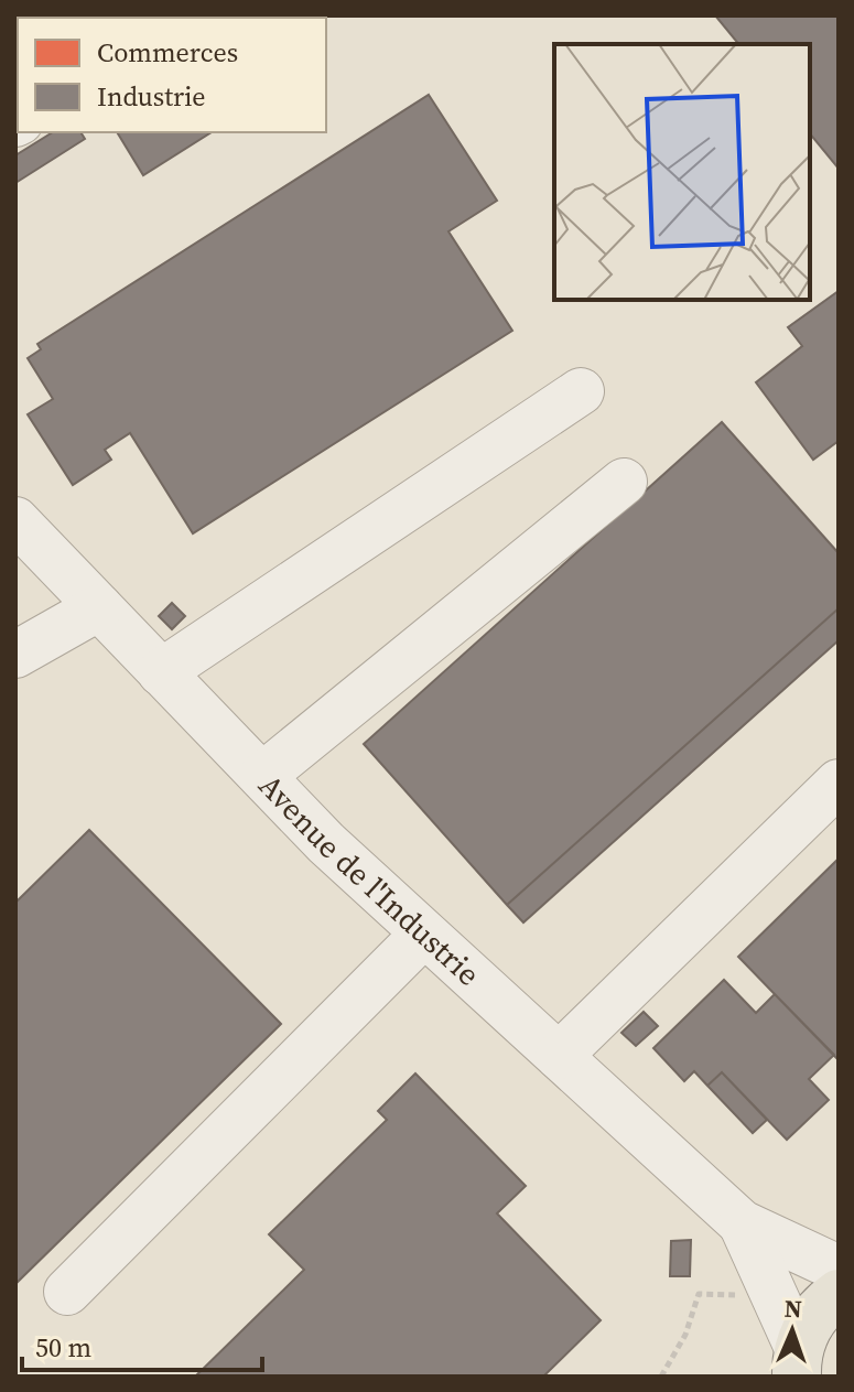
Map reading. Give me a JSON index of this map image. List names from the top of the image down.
{
  "streets": {
    "street": ["Avenue de l'Industrie"]
  },
  "legend": ["Commerces", "Industrie"],
  "scale_bar": "50 m",
  "north": "top"
}
